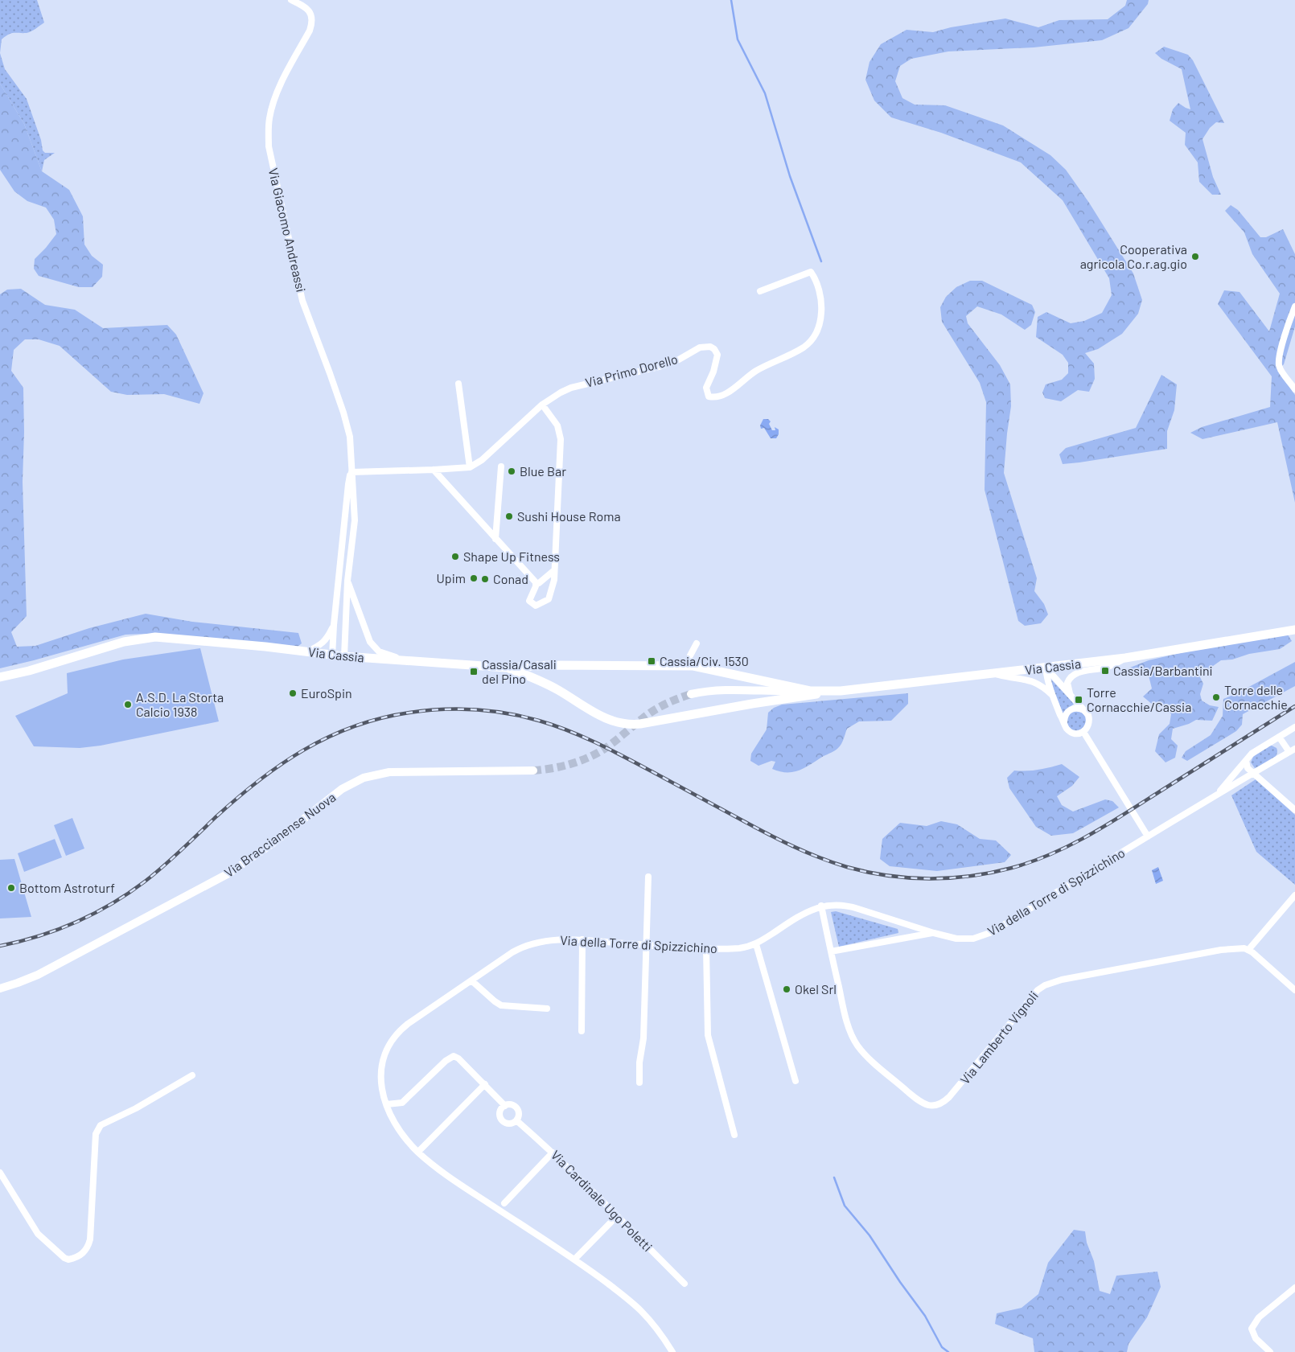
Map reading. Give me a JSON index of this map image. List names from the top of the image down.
{
  "streets": {
    "main road": ["Via Cassia", "Via Braccianense Nuova"],
    "street": [
      "Via Giacomo Andreassi",
      "Via Primo Dorello",
      "Via della Torre di Spizzichino",
      "Via Lamberto Vignoli",
      "Via Cardinale Ugo Poletti"
    ]
  },
  "crossings": [
    ["Via Giacomo Andreassi", "Via Cassia"],
    ["Via della Torre di Spizzichino", "Via Lamberto Vignoli"],
    ["Via della Torre di Spizzichino", "Via Cardinale Ugo Poletti"]
  ],
  "places": {
    "other": [
      "Cooperativa agricola Co.r.ag.gio",
      "Blue Bar",
      "Sushi House Roma",
      "Shape Up Fitness",
      "Upim",
      "Conad",
      "EuroSpin",
      "Torre delle Cornacchie",
      "A.S.D. La Storta Calcio 1938",
      "Bottom Astroturf",
      "Okel Srl"
    ],
    "transit": [
      "Cassia/Civ. 1530",
      "Cassia/Barbantini",
      "Cassia/Casali del Pino",
      "Torre Cornacchie/Cassia"
    ]
  }
}
